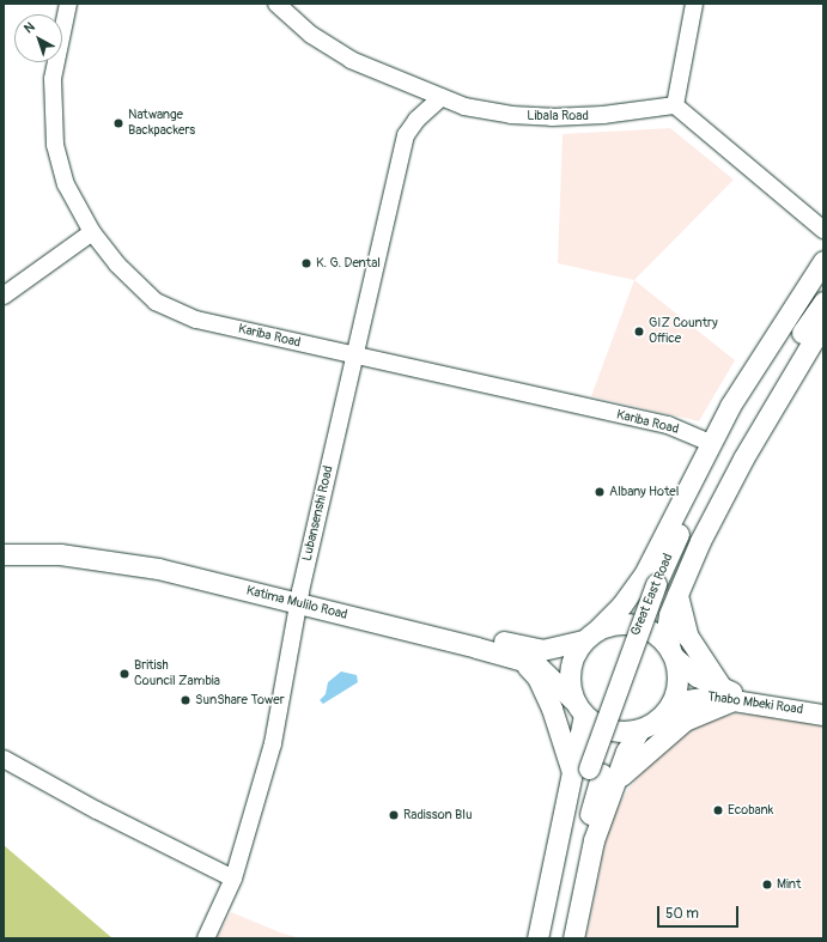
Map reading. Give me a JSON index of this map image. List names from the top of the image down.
{
  "streets": {
    "main road": ["Great East Road", "Katima Mulilo Road", "Thabo Mbeki Road"],
    "street": ["Libala Road", "Kariba Road", "Lubansenshi Road"]
  },
  "crossings": [
    ["Libala Road", "Lubansenshi Road"],
    ["Kariba Road", "Lubansenshi Road"],
    ["Kariba Road", "Great East Road"],
    ["Lubansenshi Road", "Katima Mulilo Road"],
    ["Great East Road", "Katima Mulilo Road"],
    ["Great East Road", "Thabo Mbeki Road"],
    ["Katima Mulilo Road", "Thabo Mbeki Road"]
  ],
  "places": [
    "Natwange Backpackers",
    "K. G. Dental",
    "GIZ Country Office",
    "Albany Hotel",
    "British Council Zambia",
    "SunShare Tower",
    "Ecobank",
    "Radisson Blu",
    "Mint"
  ],
  "scale_bar": "50 m",
  "north": "top left"
}
